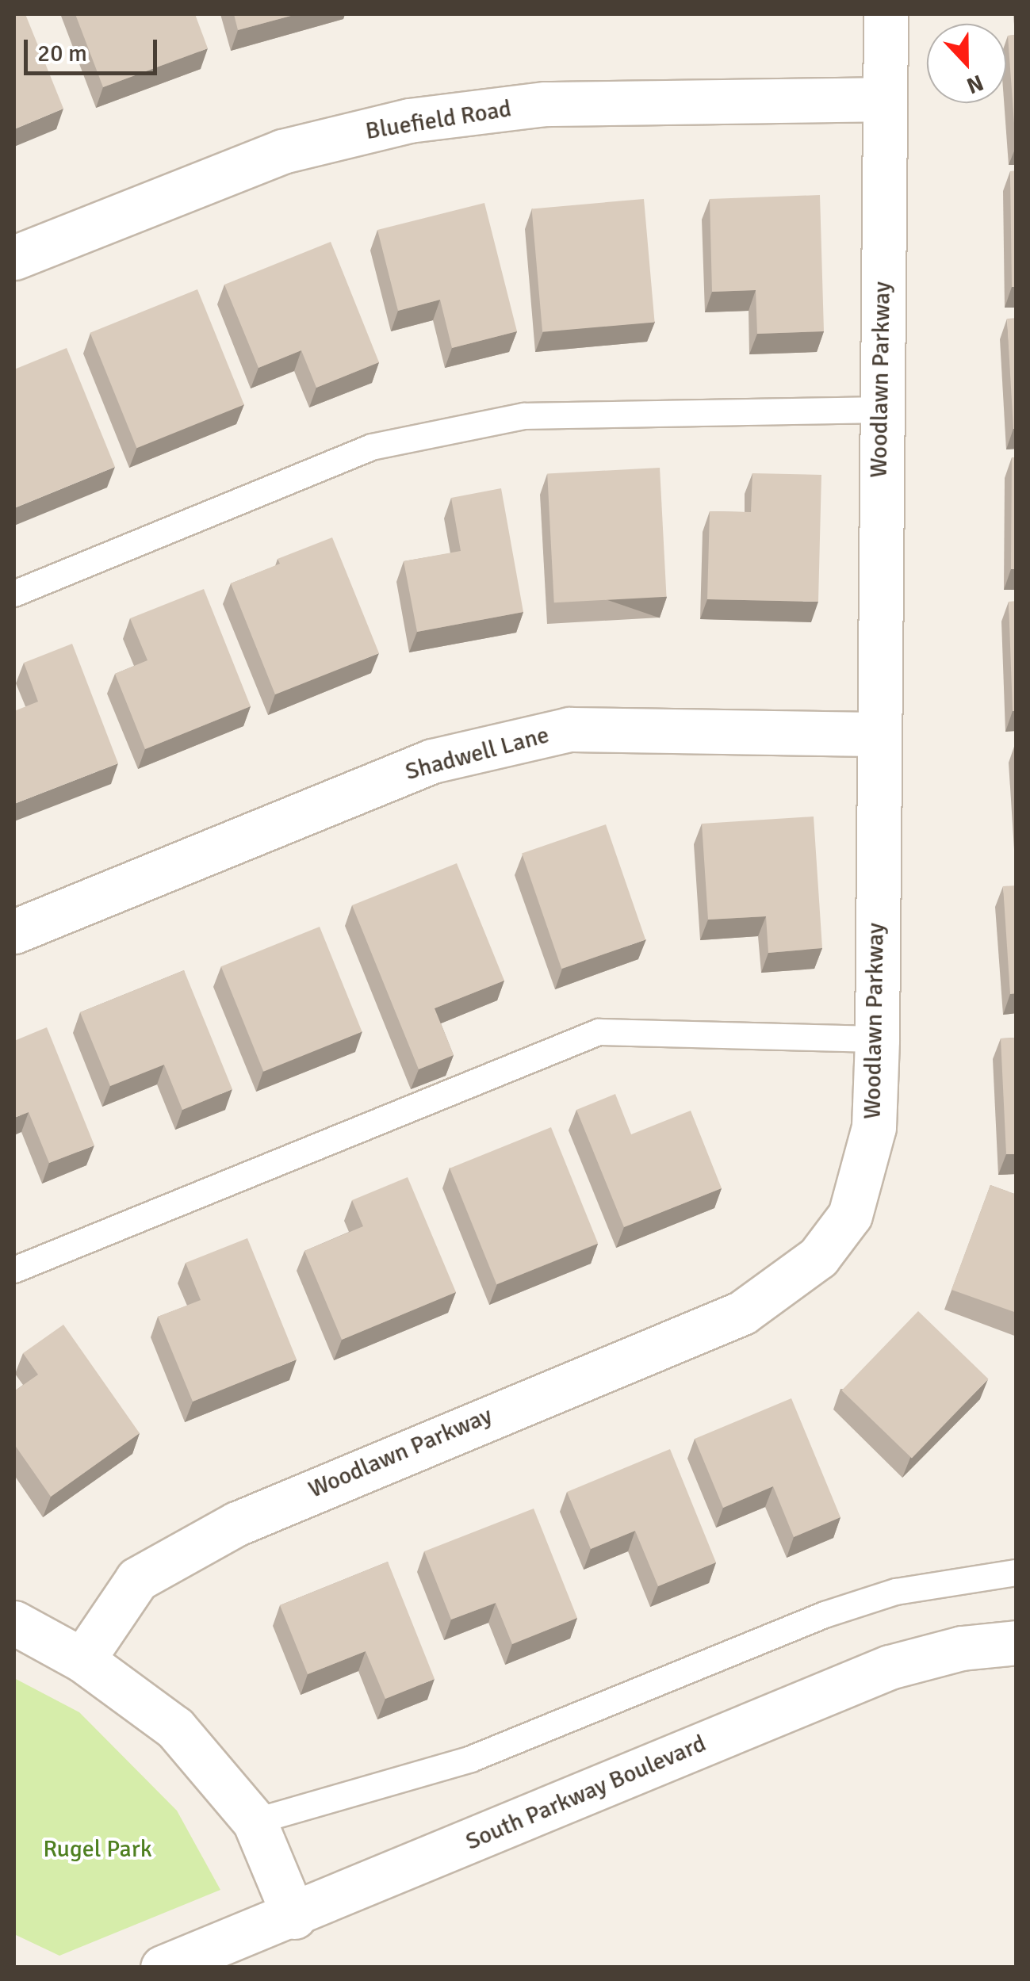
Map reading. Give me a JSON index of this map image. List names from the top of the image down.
{
  "streets": {
    "street": [
      "Bluefield Road",
      "Woodlawn Parkway",
      "Shadwell Lane",
      "South Parkway Boulevard"
    ]
  },
  "crossings": [
    ["Bluefield Road", "Woodlawn Parkway"],
    ["Woodlawn Parkway", "Shadwell Lane"]
  ],
  "parks": ["Rugel Park"],
  "scale_bar": "20 m",
  "north": "bottom"
}
